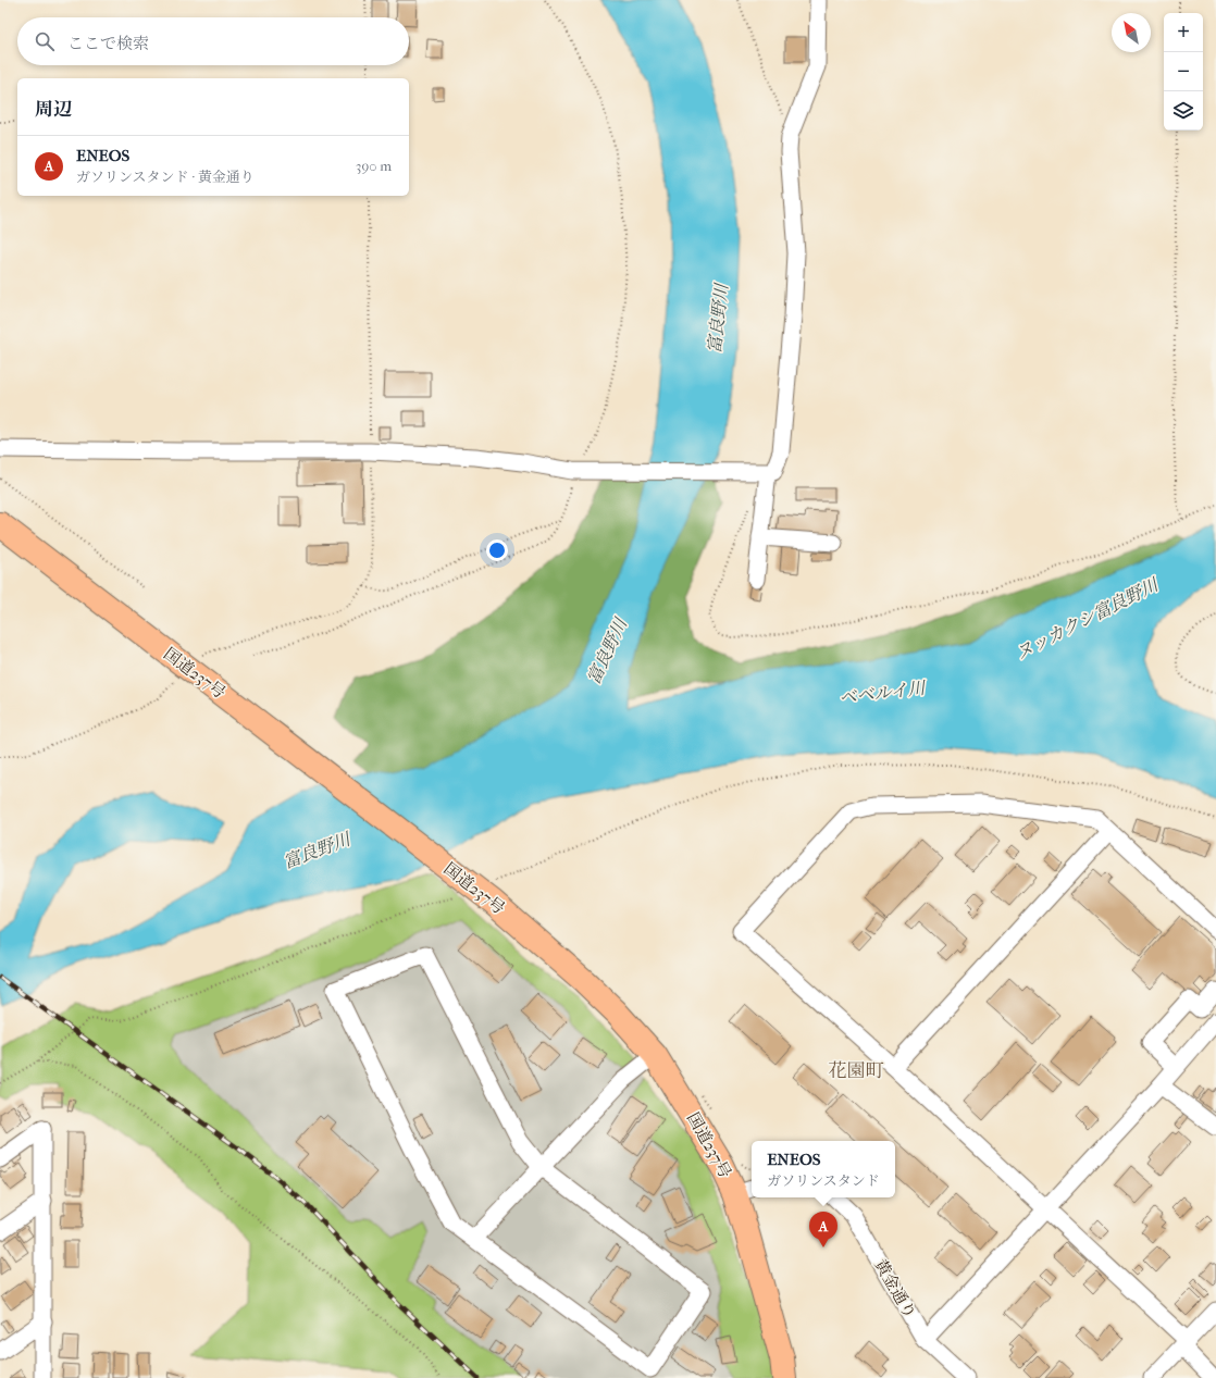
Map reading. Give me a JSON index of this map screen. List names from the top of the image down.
{
  "streets": {
    "highway": ["国道237号"],
    "street": ["黄金通り"]
  },
  "districts": ["花園町"],
  "water": ["富良野川", "ヌッカクシ富良野川", "ベベルイ川"],
  "north": "top left",
  "page": {
    "map_buttons": ["+", "−"],
    "search": "ここで検索",
    "heading": "周辺",
    "list": [
      {
        "mark": "A",
        "name": "ENEOS",
        "note": "ガソリンスタンド · 黄金通り",
        "value": "390 m"
      }
    ],
    "popup": ["ENEOS", "ガソリンスタンド"],
    "pins": "A"
  }
}
